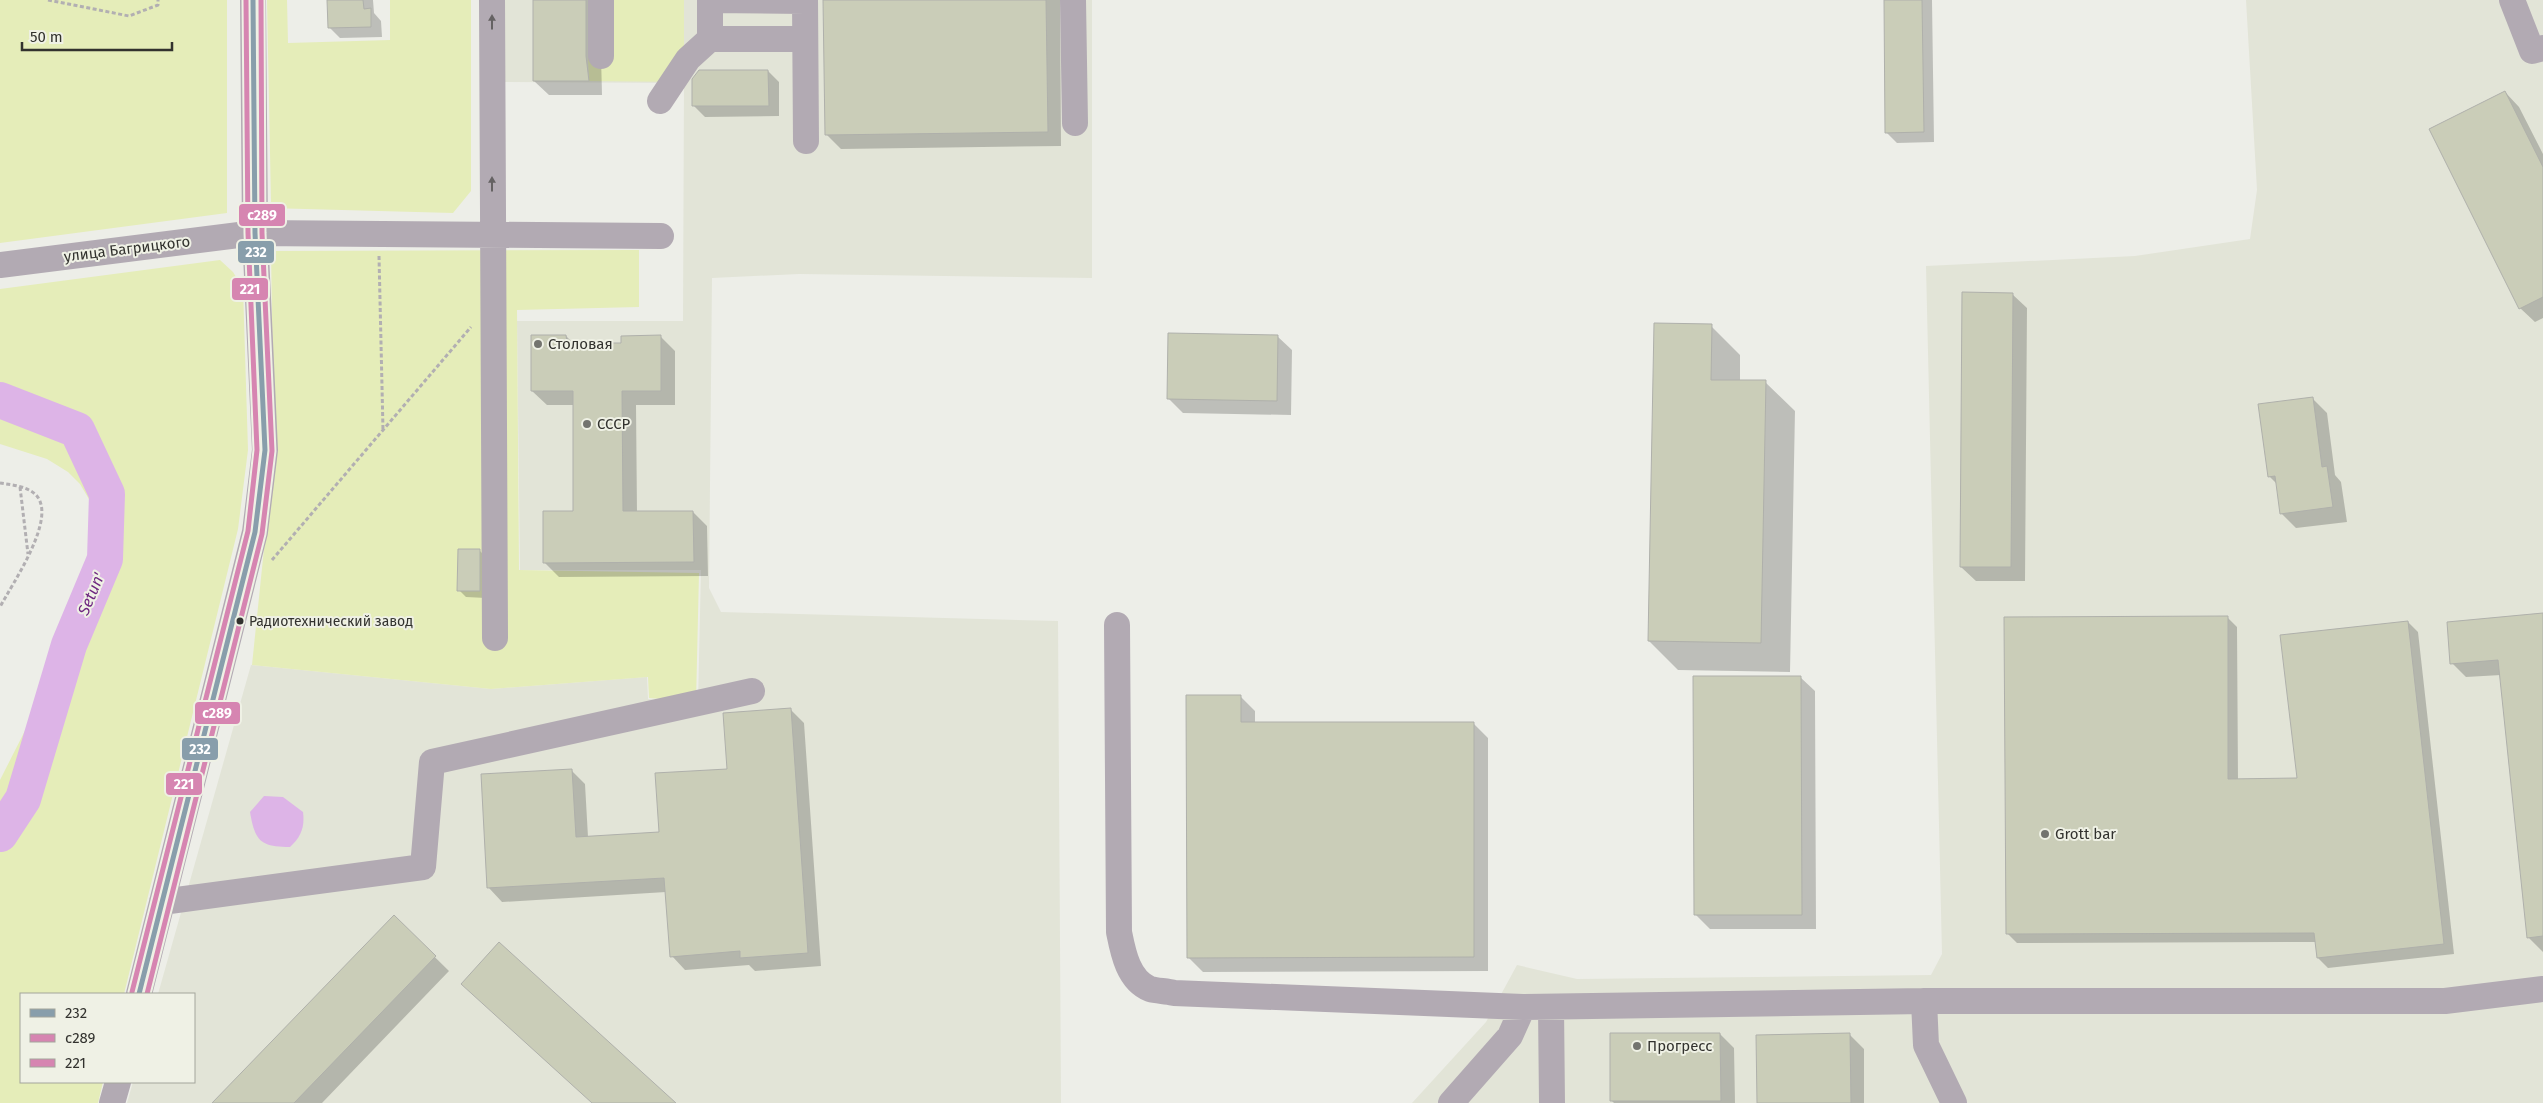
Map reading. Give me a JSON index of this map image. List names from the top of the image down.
{
  "streets": {
    "street": ["улица Багрицкого"]
  },
  "water": ["Setun'"],
  "places": [
    "Столовая",
    "СССР",
    "Радиотехнический завод",
    "Grott bar",
    "Прогресс"
  ],
  "lines": ["transit line 232", "transit line с289", "transit line 221"],
  "legend": ["232", "с289", "221"],
  "scale_bar": "50 m"
}
